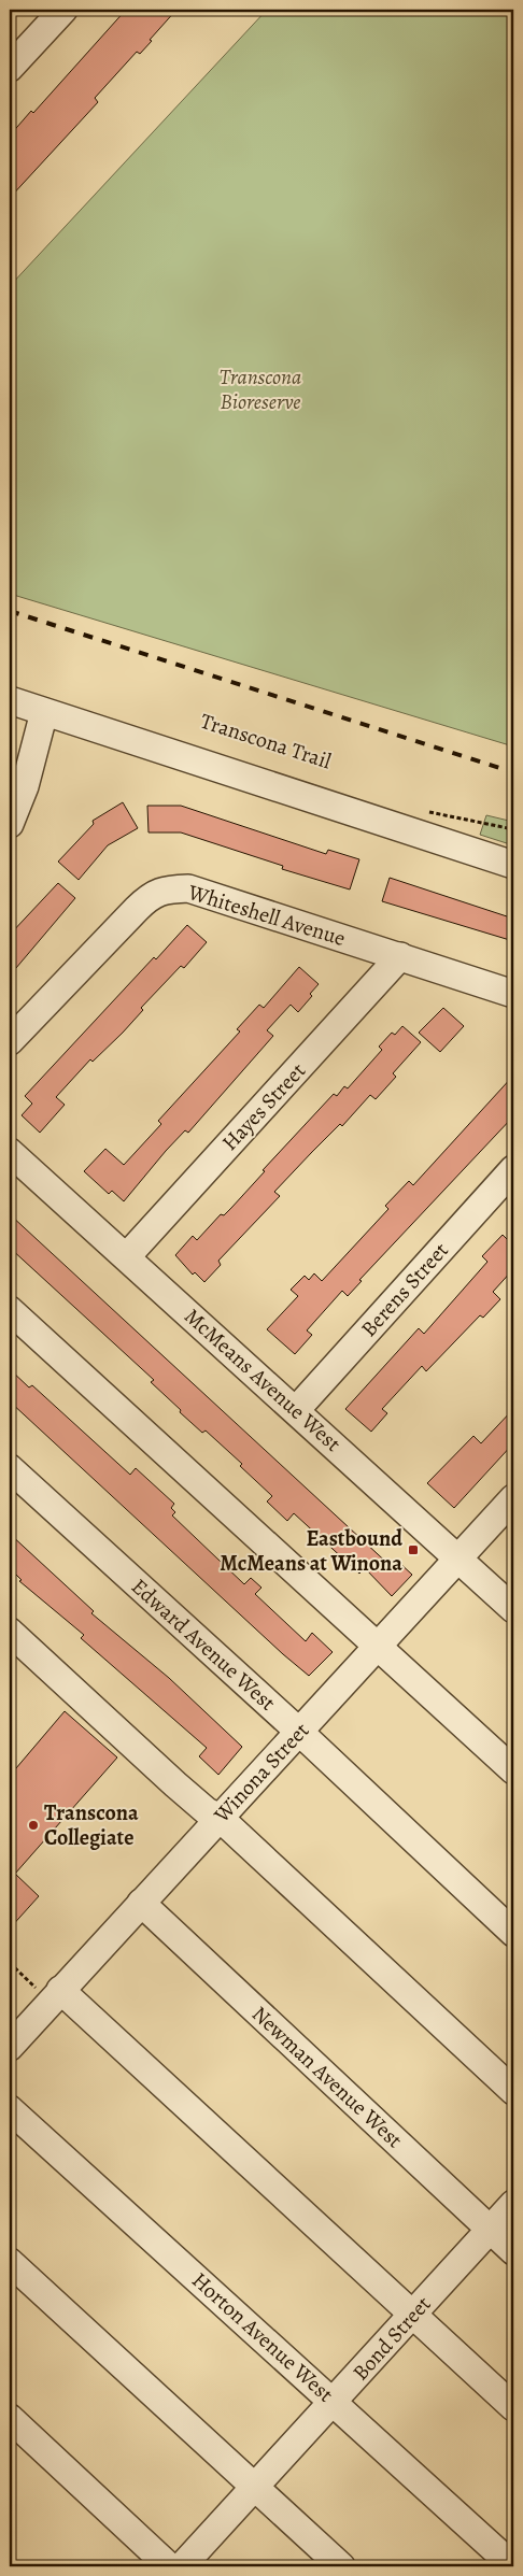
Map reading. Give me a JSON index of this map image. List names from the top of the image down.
{
  "streets": {
    "street": [
      "Whiteshell Avenue",
      "Hayes Street",
      "Berens Street",
      "McMeans Avenue West",
      "Edward Avenue West",
      "Winona Street",
      "Newman Avenue West",
      "Horton Avenue West",
      "Bond Street"
    ]
  },
  "crossings": [
    ["Whiteshell Avenue", "Hayes Street"],
    ["Hayes Street", "McMeans Avenue West"],
    ["Berens Street", "McMeans Avenue West"],
    ["McMeans Avenue West", "Winona Street"],
    ["Edward Avenue West", "Winona Street"],
    ["Winona Street", "Newman Avenue West"],
    ["Newman Avenue West", "Bond Street"],
    ["Horton Avenue West", "Bond Street"]
  ],
  "parks": ["Transcona Bioreserve"],
  "places": {
    "transit": ["Eastbound McMeans at Winona"],
    "other": ["Transcona Collegiate"]
  }
}
